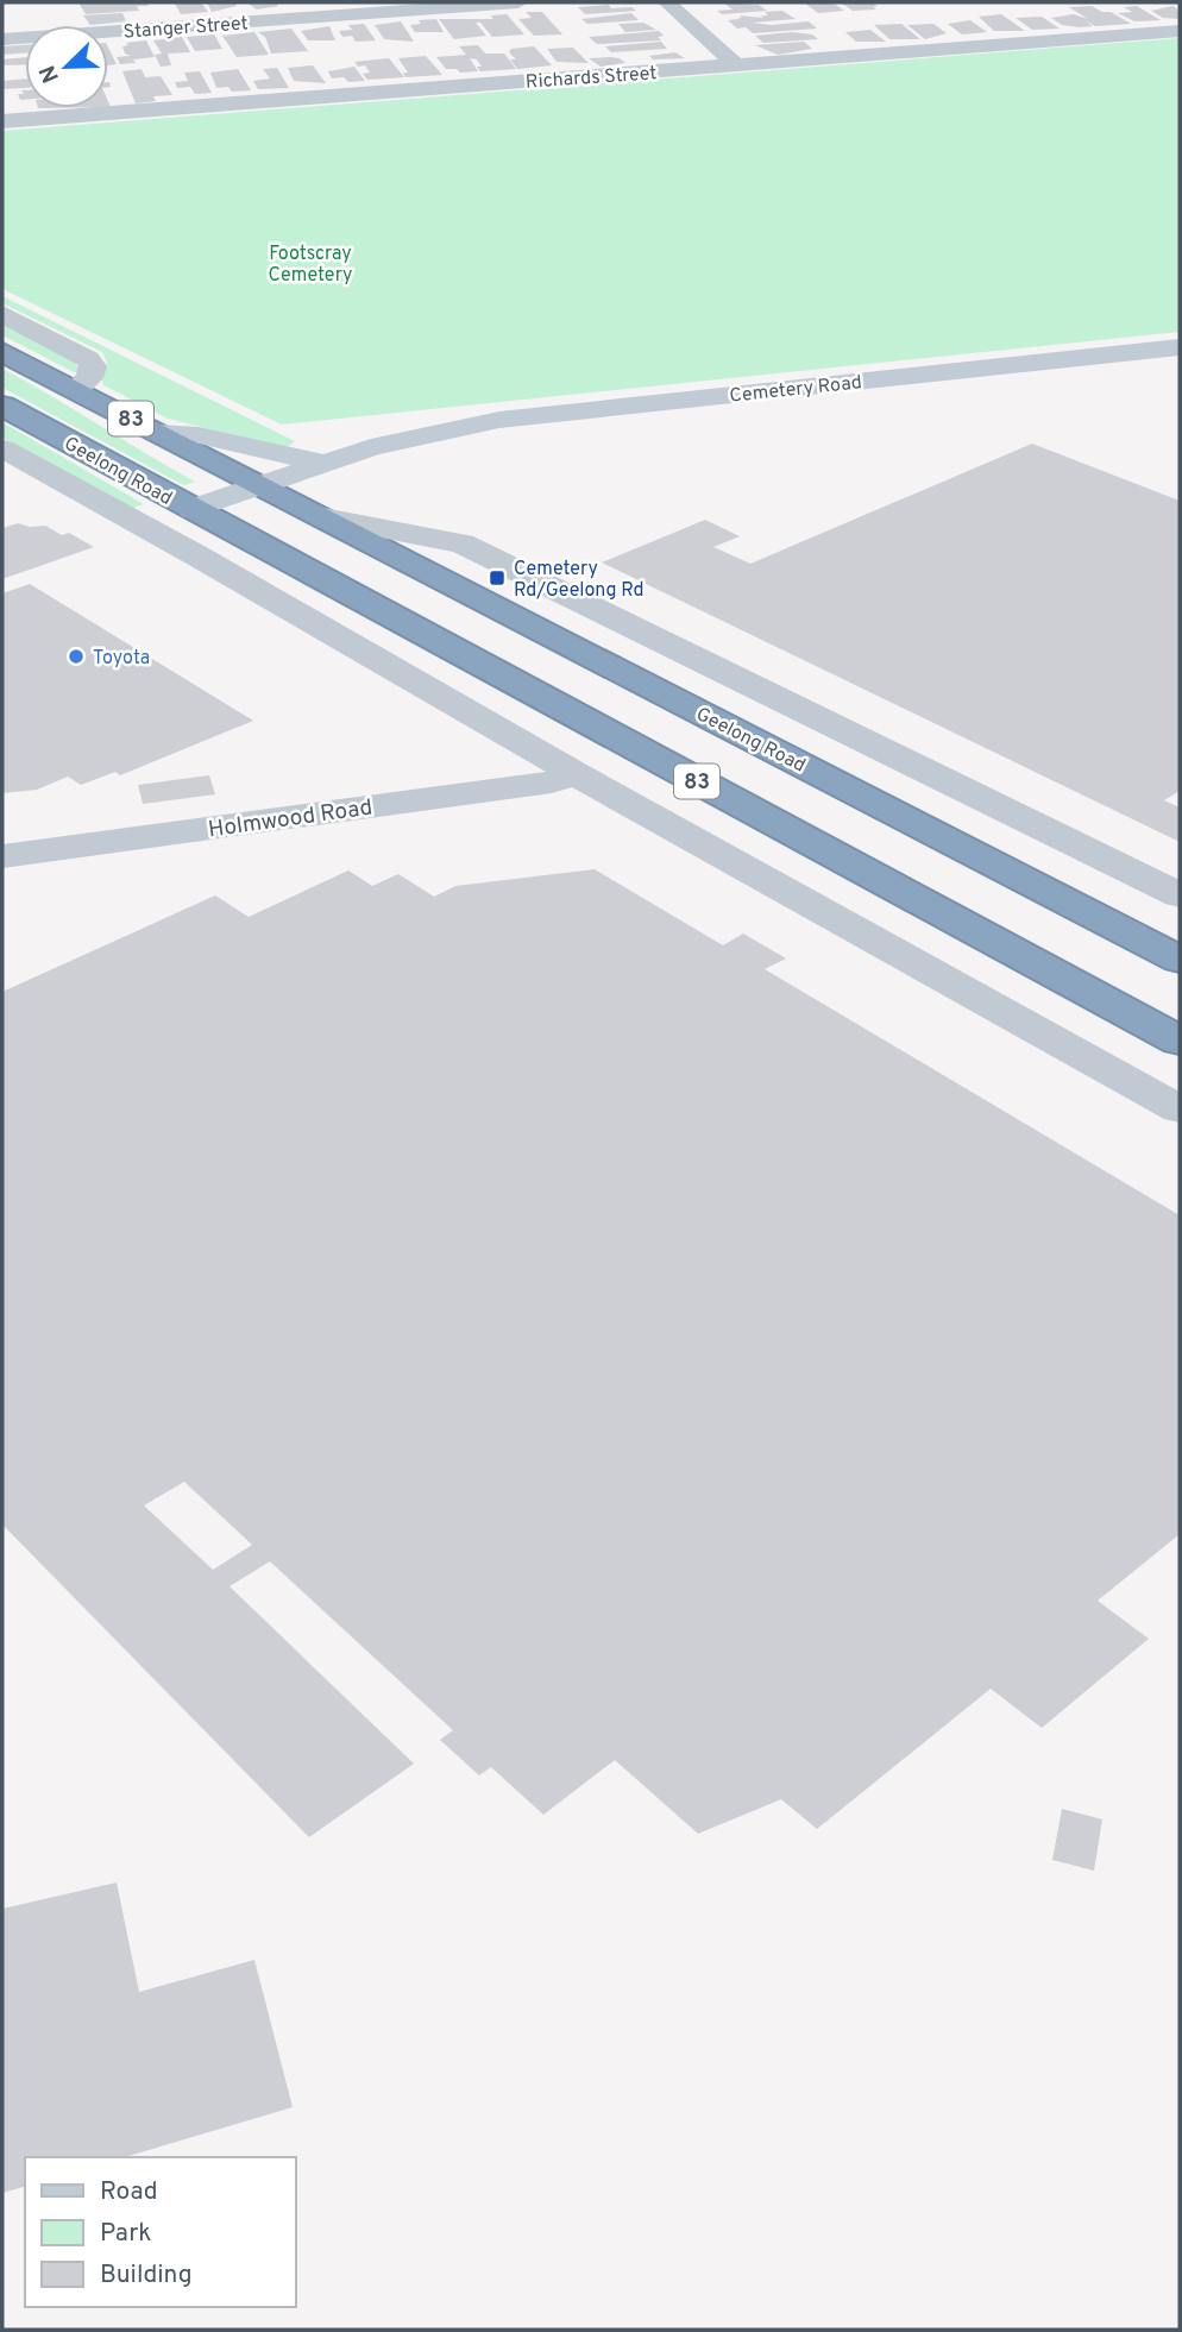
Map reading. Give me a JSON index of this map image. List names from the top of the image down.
{
  "streets": {
    "highway": ["83", "Geelong Road"],
    "street": [
      "Stanger Street",
      "Richards Street",
      "Cemetery Road",
      "Holmwood Road"
    ]
  },
  "crossings": [
    ["Cemetery Road", "Geelong Road"],
    ["Geelong Road", "Holmwood Road"]
  ],
  "parks": ["Footscray Cemetery"],
  "places": {
    "transit": ["Cemetery Rd/Geelong Rd"],
    "other": ["Toyota"]
  },
  "legend": ["Road", "Park", "Building"],
  "north": "bottom left"
}
